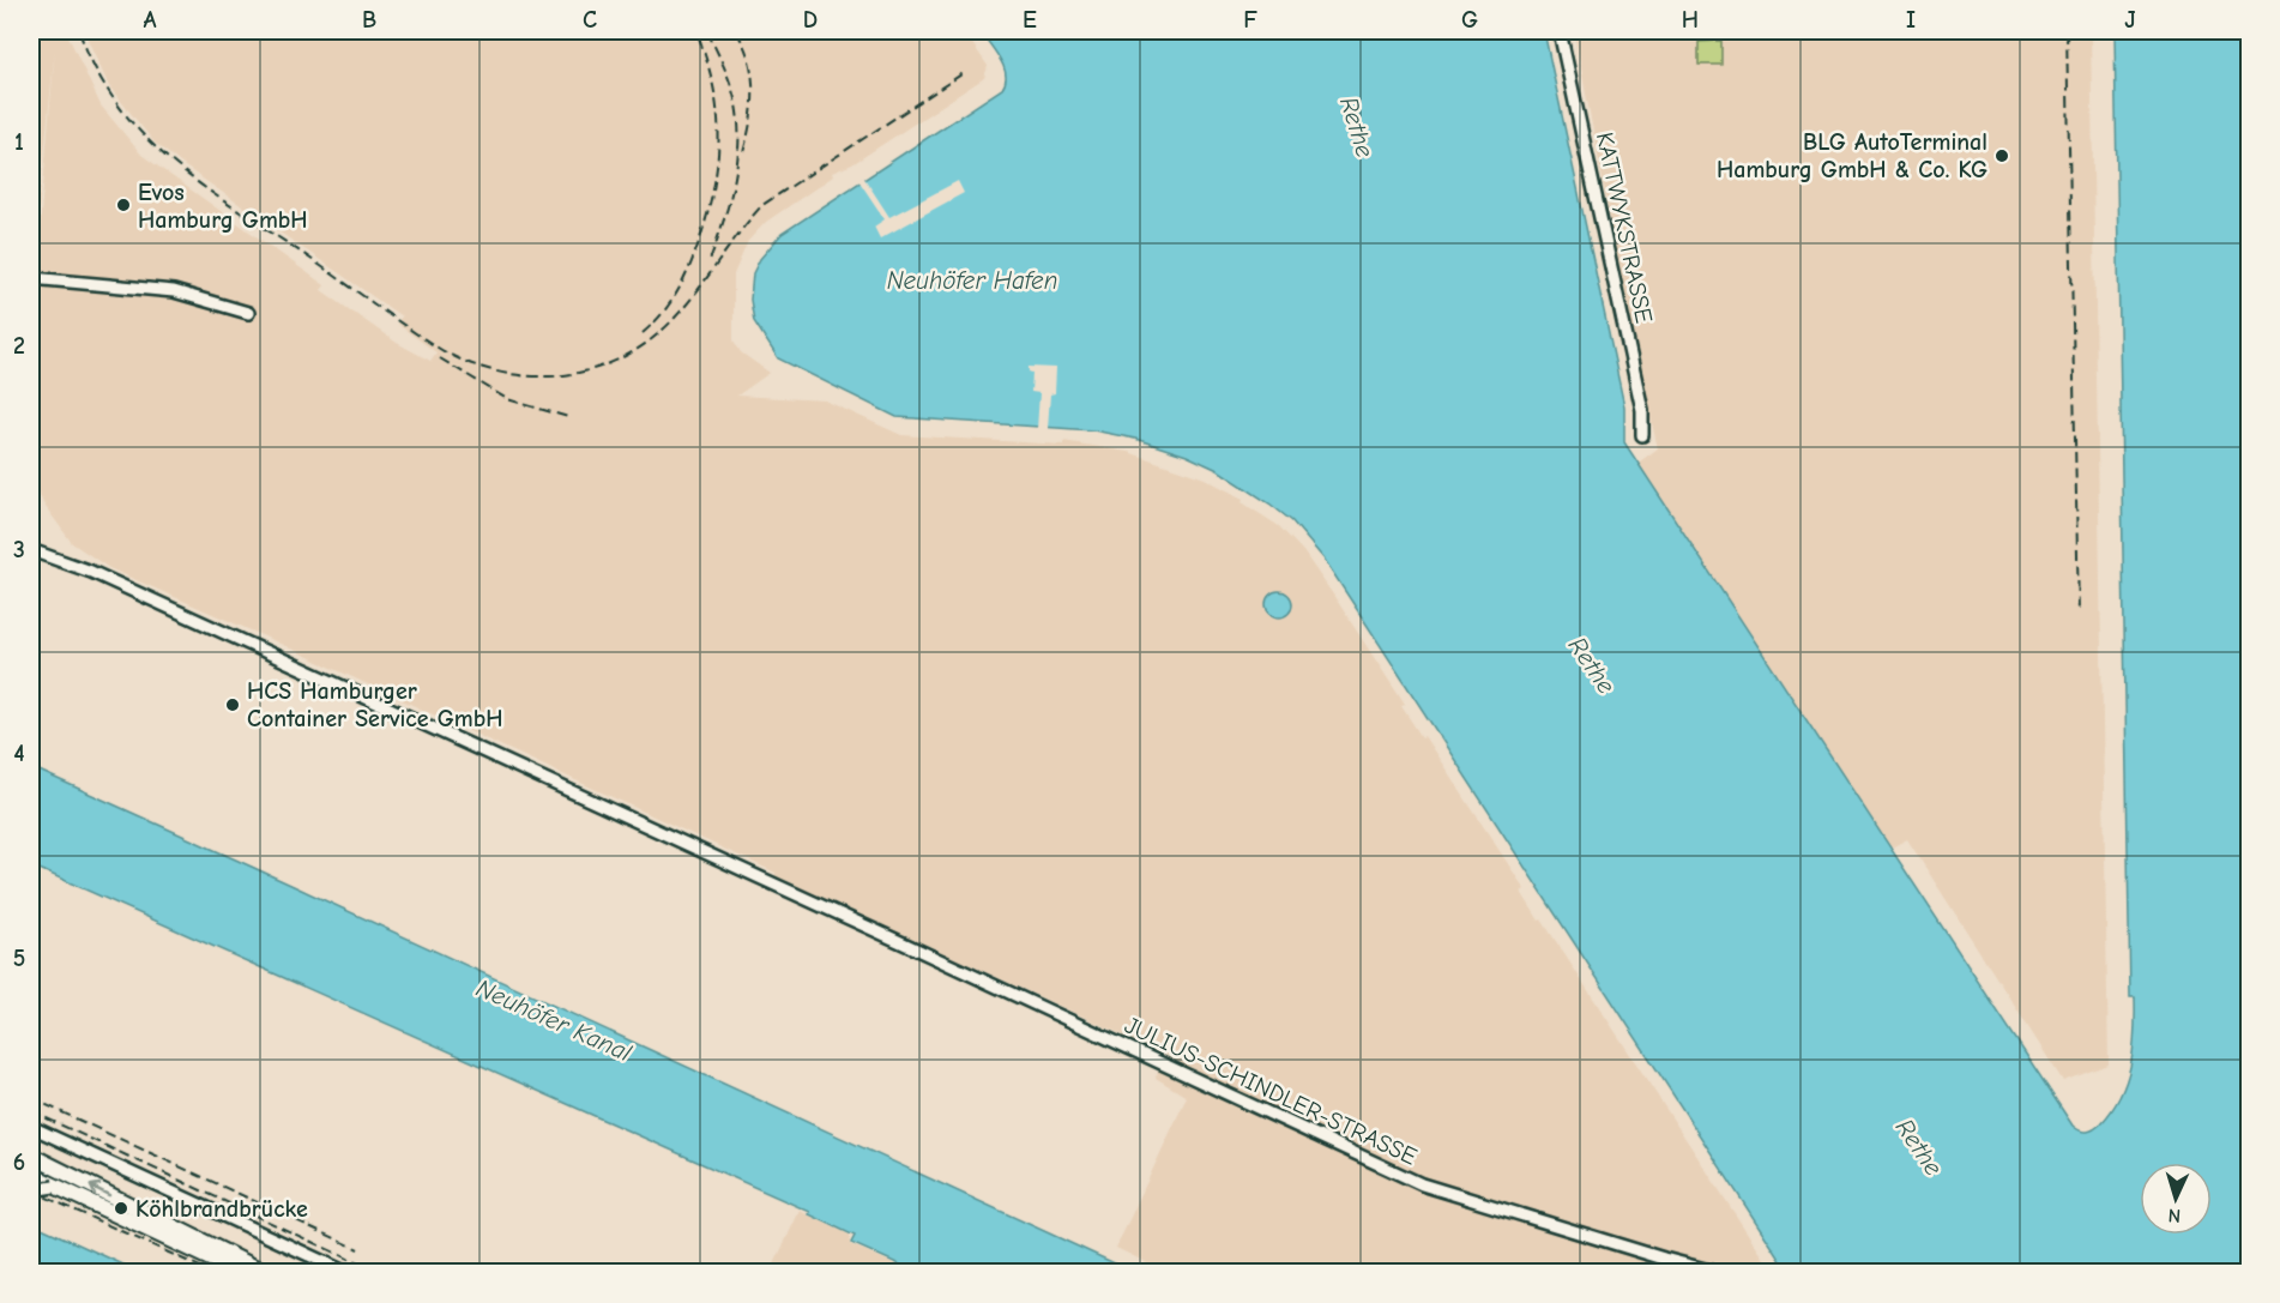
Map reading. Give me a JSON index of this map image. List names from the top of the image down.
{
  "streets": {
    "street": ["KATTWYKSTRASSE", "JULIUS-SCHINDLER-STRASSE"]
  },
  "water": ["Rethe", "Neuhöfer Hafen", "Neuhöfer Kanal"],
  "places": [
    "BLG AutoTerminal Hamburg GmbH & Co. KG",
    "Evos Hamburg GmbH",
    "HCS Hamburger Container Service GmbH",
    "Köhlbrandbrücke"
  ],
  "north": "bottom",
  "grid": {
    "columns": [
      "A",
      "B",
      "C",
      "D",
      "E",
      "F",
      "G",
      "H",
      "I",
      "J"
    ],
    "rows": [
      "1",
      "2",
      "3",
      "4",
      "5",
      "6"
    ]
  }
}
